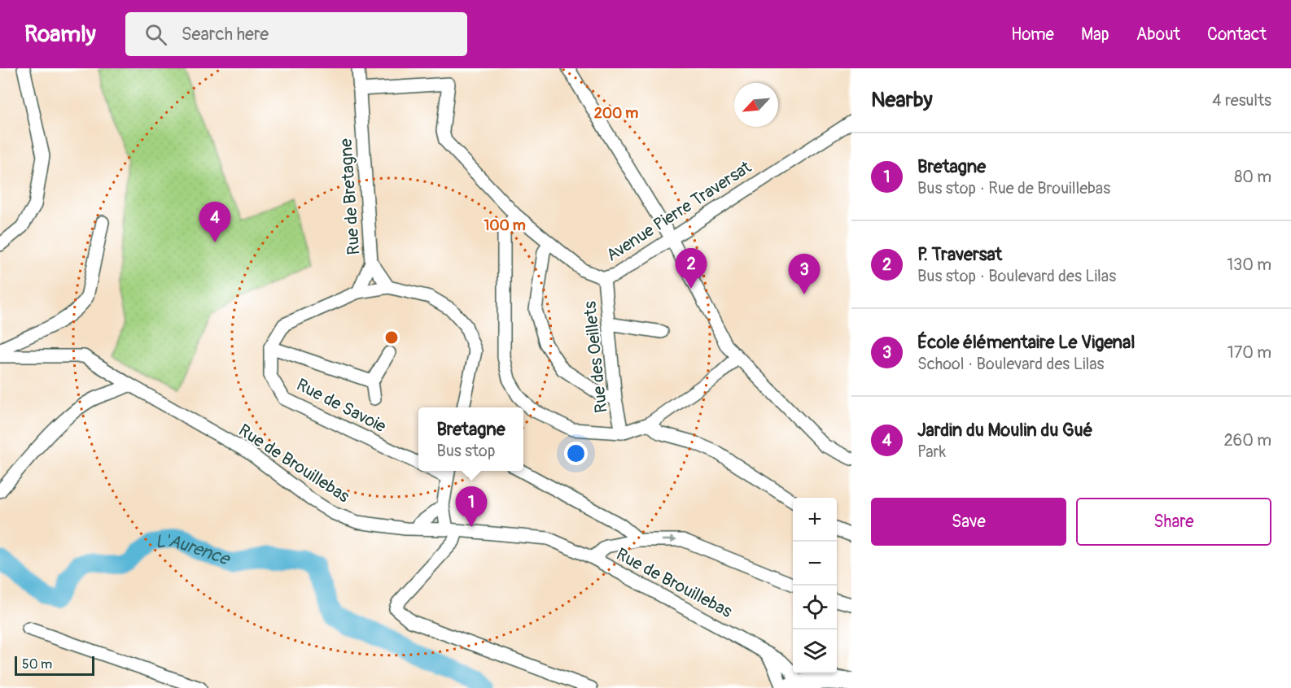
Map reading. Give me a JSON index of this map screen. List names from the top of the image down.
{
  "streets": {
    "street": [
      "Rue de Bretagne",
      "Avenue Pierre Traversat",
      "Rue des Oeillets",
      "Rue de Savoie",
      "Rue de Brouillebas"
    ]
  },
  "crossings": [
    ["Rue de Bretagne", "Avenue Pierre Traversat"],
    ["Avenue Pierre Traversat", "Rue des Oeillets"]
  ],
  "water": ["L'Aurence"],
  "scale_bar": "50 m",
  "north": "bottom left",
  "page": {
    "header": "Roamly",
    "search": "Search here",
    "nav": [
      "Home",
      "Map",
      "About",
      "Contact"
    ],
    "heading": ["Nearby", "4 results"],
    "list": [
      {
        "mark": "1",
        "name": "Bretagne",
        "note": "Bus stop · Rue de Brouillebas",
        "value": "80 m"
      },
      {
        "mark": "2",
        "name": "P. Traversat",
        "note": "Bus stop · Boulevard des Lilas",
        "value": "130 m"
      },
      {
        "mark": "3",
        "name": "École élémentaire Le Vigenal",
        "note": "School · Boulevard des Lilas",
        "value": "170 m"
      },
      {
        "mark": "4",
        "name": "Jardin du Moulin du Gué",
        "note": "Park",
        "value": "260 m"
      }
    ],
    "pins": [
      "4",
      "2",
      "3",
      "1"
    ],
    "popup": ["Bretagne", "Bus stop"],
    "buttons": ["Save", "Share"],
    "map_buttons": ["+", "−"],
    "scale": "50 m"
  },
  "rings": ["200 m", "100 m"]
}
